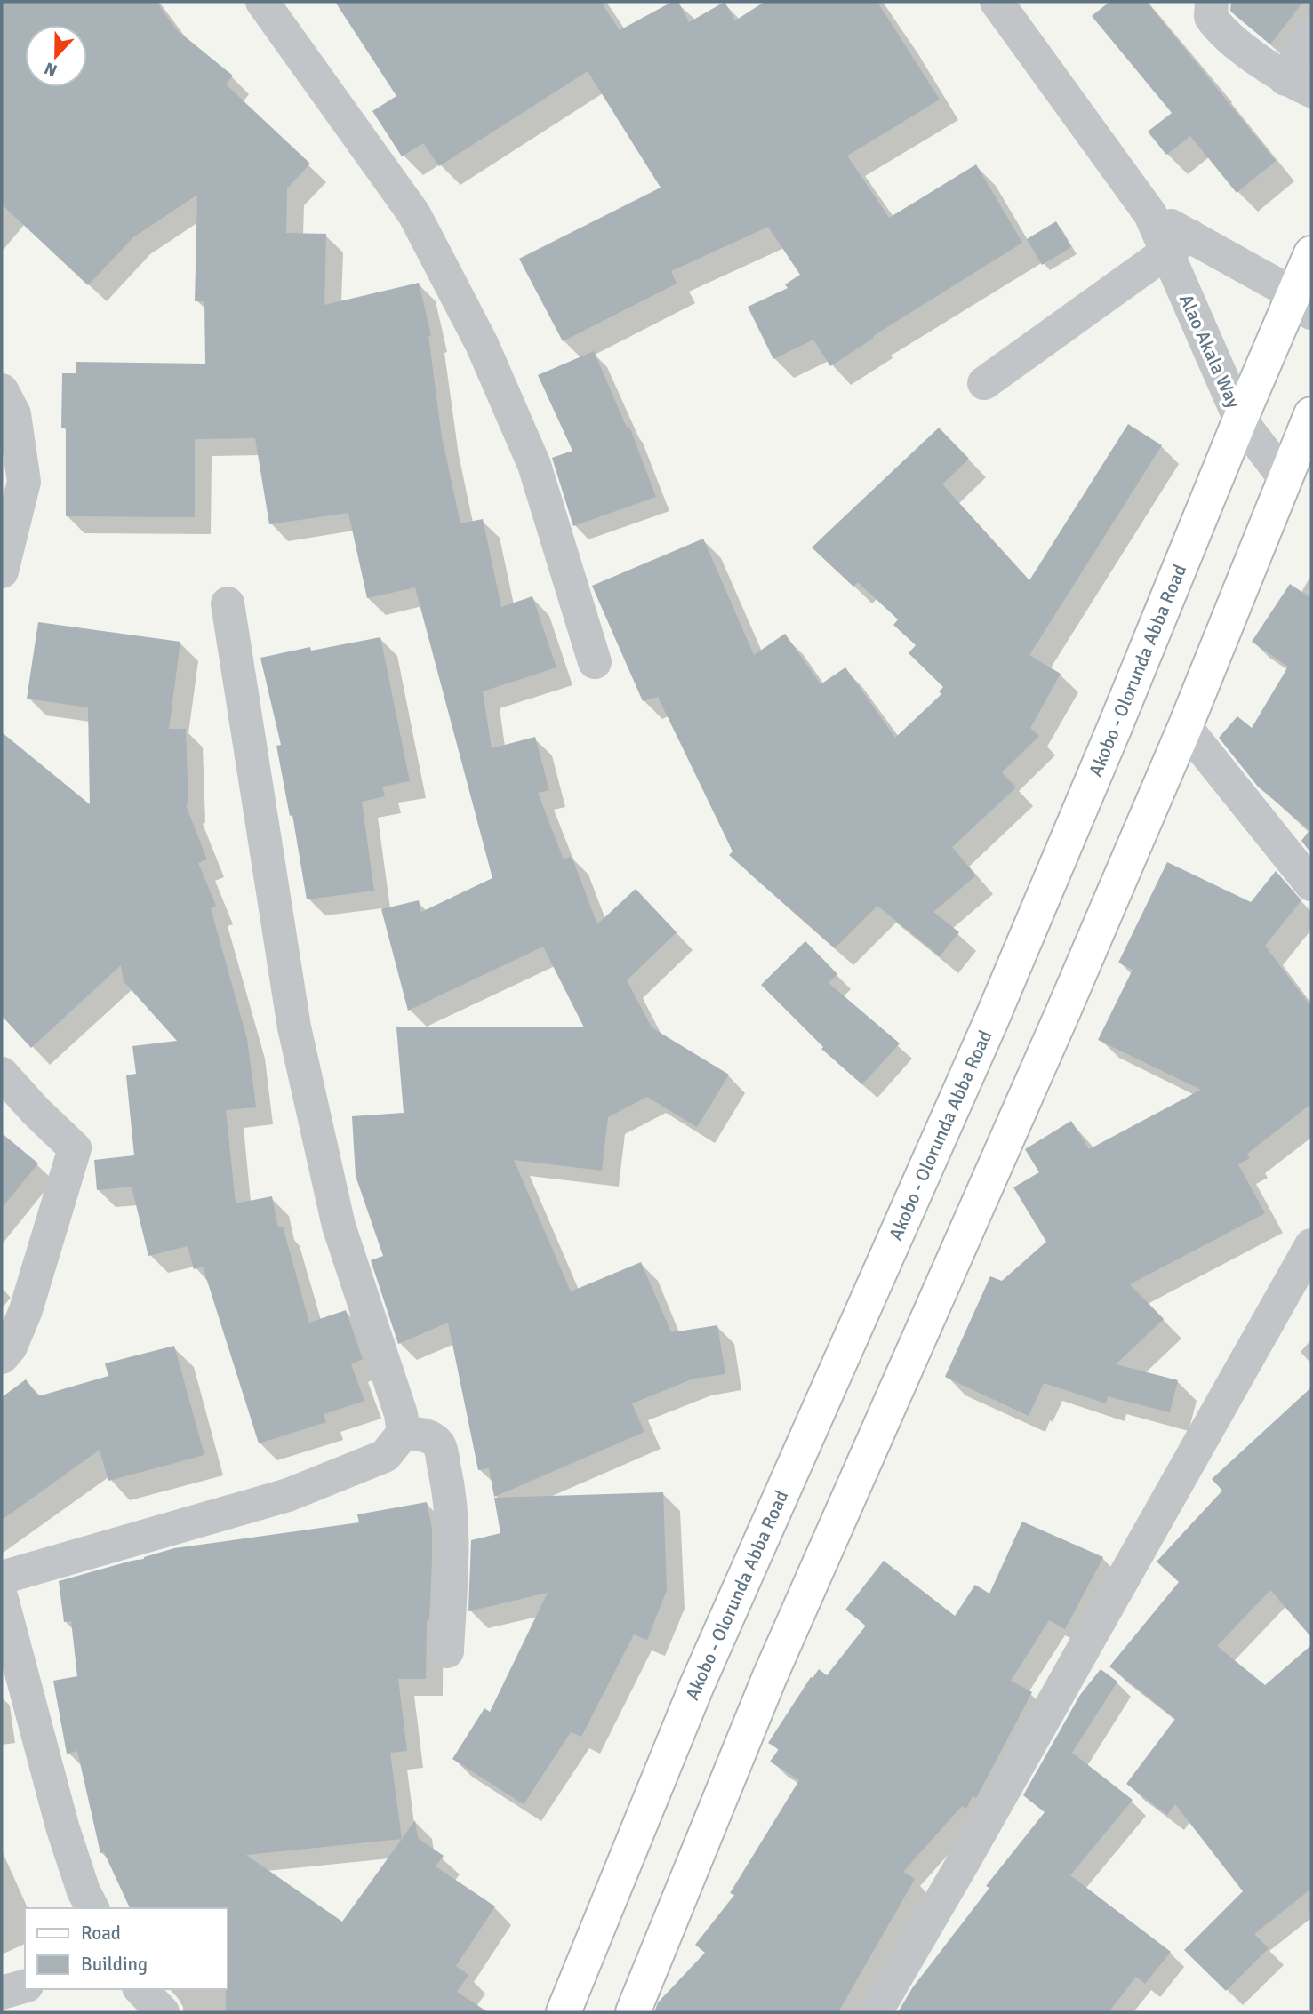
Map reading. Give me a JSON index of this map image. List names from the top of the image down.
{
  "streets": {
    "main road": ["Akobo - Olorunda Abba Road"],
    "street": ["Alao Akala Way"]
  },
  "crossings": [
    ["Alao Akala Way", "Akobo - Olorunda Abba Road"]
  ],
  "legend": ["Road", "Building"],
  "north": "bottom"
}
